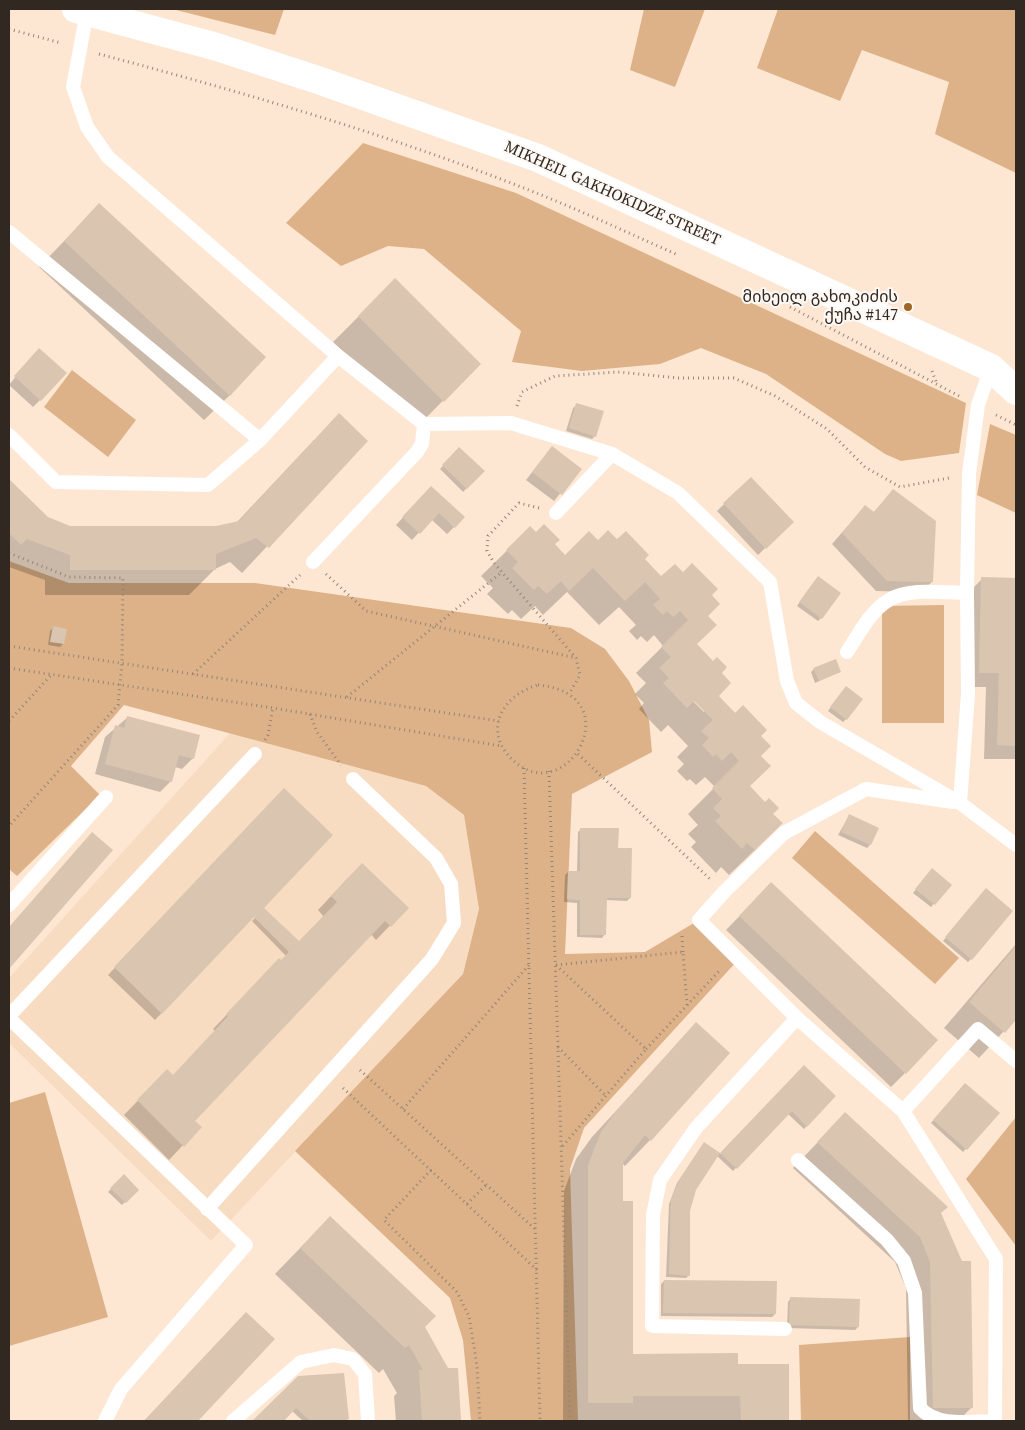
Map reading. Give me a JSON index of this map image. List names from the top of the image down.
{
  "streets": {
    "street": ["MIKHEIL GAKHOKIDZE STREET"]
  },
  "places": ["მიხეილ გახოკიძის ქუჩა #147"]
}
